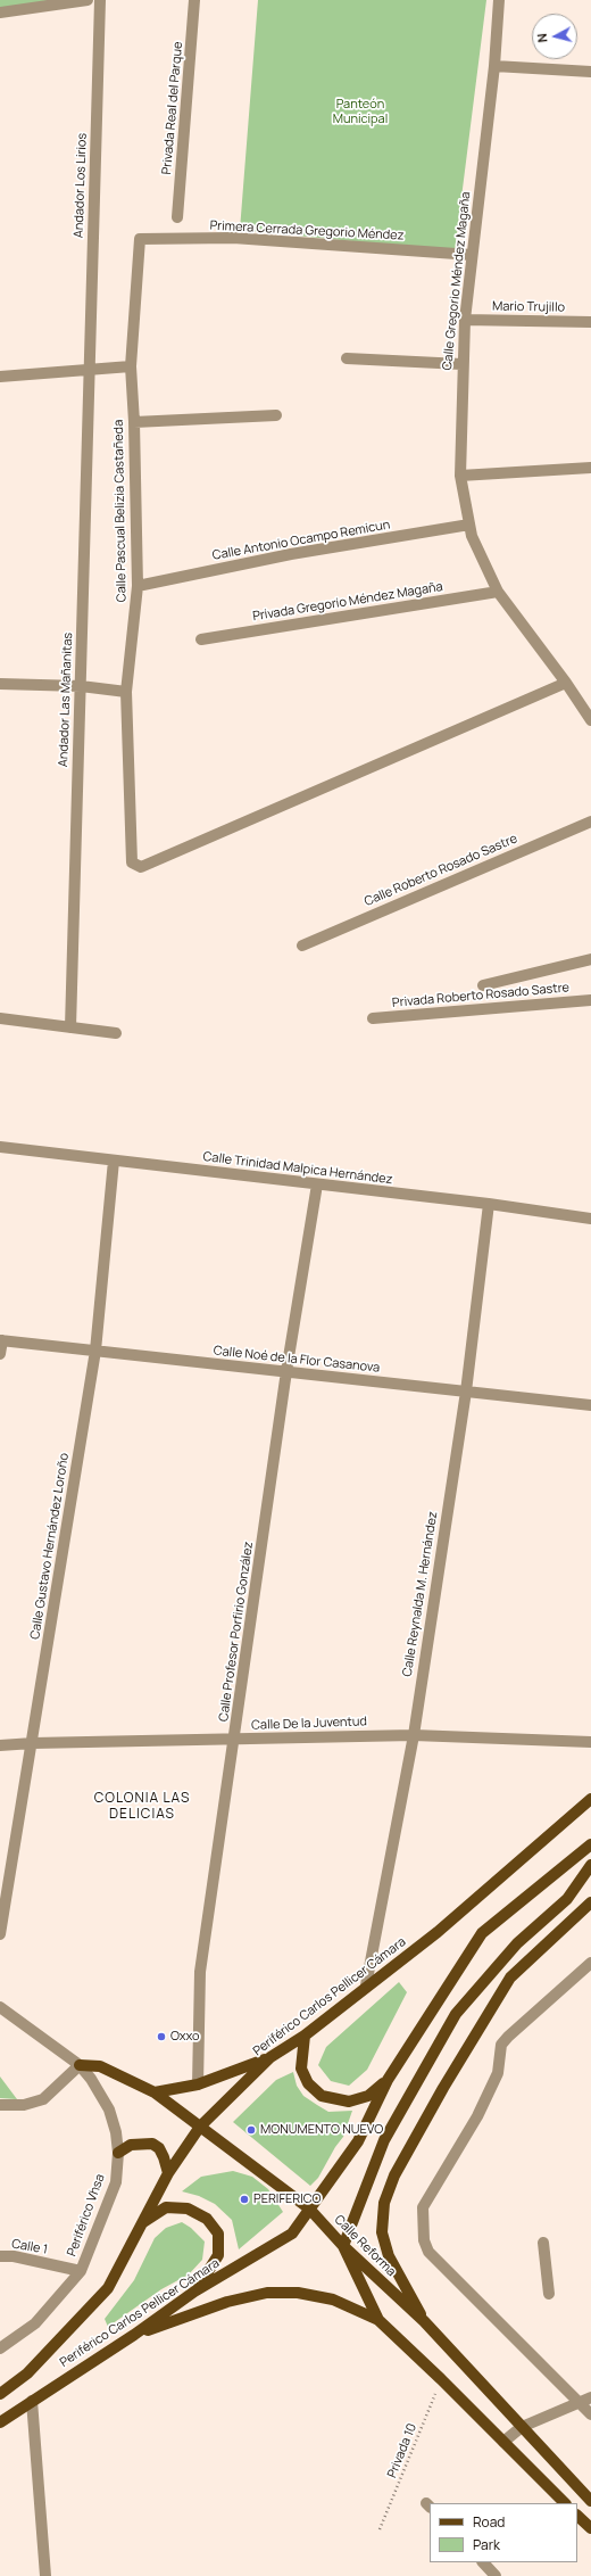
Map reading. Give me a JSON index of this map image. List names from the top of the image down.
{
  "streets": {
    "main road": ["Periférico Carlos Pellicer Cámara", "Calle Reforma"],
    "street": [
      "Privada Real del Parque",
      "Andador Los Lirios",
      "Primera Cerrada Gregorio Méndez",
      "Calle Gregorio Méndez Magaña",
      "Mario Trujillo",
      "Calle Pascual Belizia Castañeda",
      "Calle Antonio Ocampo Remicun",
      "Privada Gregorio Méndez Magaña",
      "Andador Las Mañanitas",
      "Calle Roberto Rosado Sastre",
      "Privada Roberto Rosado Sastre",
      "Calle Trinidad Malpica Hernández",
      "Calle Noé de la Flor Casanova",
      "Calle Gustavo Hernández Loroño",
      "Calle Reynalda M. Hernández",
      "Calle Profesor Porfirio González",
      "Calle De la Juventud",
      "Periférico Vhsa",
      "Calle 1"
    ],
    "path": ["Privada 10"]
  },
  "crossings": [
    ["Andador Los Lirios", "Andador Las Mañanitas"],
    ["Primera Cerrada Gregorio Méndez", "Calle Gregorio Méndez Magaña"],
    ["Primera Cerrada Gregorio Méndez", "Calle Pascual Belizia Castañeda"],
    ["Calle Gregorio Méndez Magaña", "Mario Trujillo"],
    ["Calle Gregorio Méndez Magaña", "Calle Pascual Belizia Castañeda"],
    ["Calle Gregorio Méndez Magaña", "Calle Antonio Ocampo Remicun"],
    ["Calle Gregorio Méndez Magaña", "Privada Gregorio Méndez Magaña"],
    ["Calle Pascual Belizia Castañeda", "Calle Antonio Ocampo Remicun"],
    ["Calle Trinidad Malpica Hernández", "Calle Gustavo Hernández Loroño"],
    ["Calle Trinidad Malpica Hernández", "Calle Reynalda M. Hernández"],
    ["Calle Trinidad Malpica Hernández", "Calle Profesor Porfirio González"],
    ["Calle Noé de la Flor Casanova", "Calle Gustavo Hernández Loroño"],
    ["Calle Noé de la Flor Casanova", "Calle Reynalda M. Hernández"],
    ["Calle Noé de la Flor Casanova", "Calle Profesor Porfirio González"],
    ["Calle Gustavo Hernández Loroño", "Calle De la Juventud"],
    ["Calle Reynalda M. Hernández", "Calle De la Juventud"],
    ["Calle Reynalda M. Hernández", "Periférico Carlos Pellicer Cámara"],
    ["Calle Profesor Porfirio González", "Calle De la Juventud"],
    ["Periférico Carlos Pellicer Cámara", "Calle Reforma"],
    ["Periférico Vhsa", "Calle Reforma"],
    ["Periférico Vhsa", "Calle 1"]
  ],
  "districts": ["COLONIA LAS DELICIAS"],
  "parks": ["Panteón Municipal"],
  "places": ["Oxxo", "MONUMENTO NUEVO", "PERIFERICO"],
  "legend": ["Road", "Park"],
  "north": "left"
}
